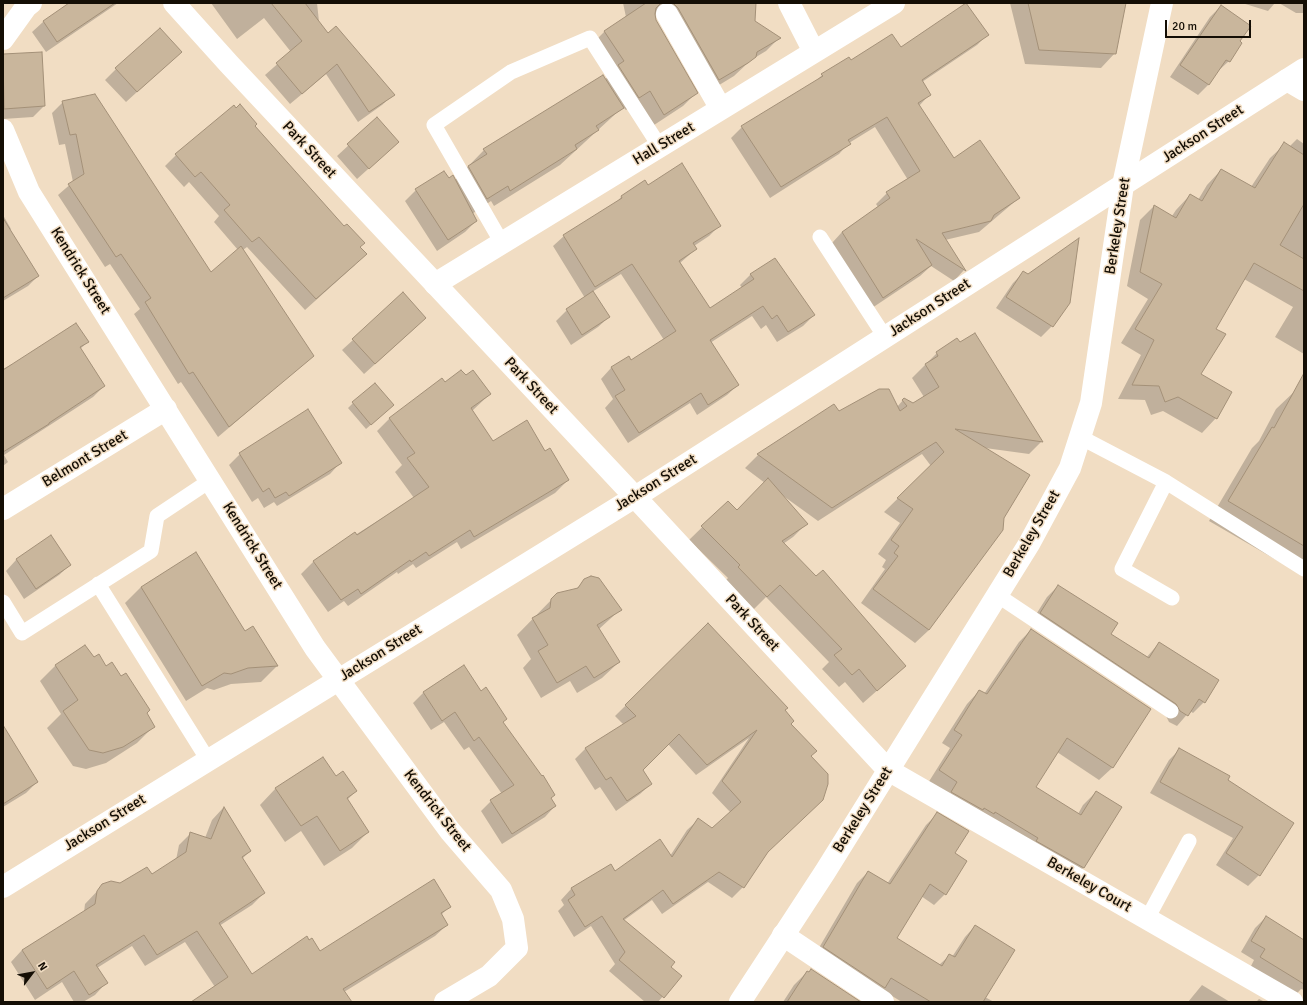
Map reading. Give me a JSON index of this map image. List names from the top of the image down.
{
  "streets": {
    "street": [
      "Jackson Street",
      "Hall Street",
      "Park Street",
      "Berkeley Street",
      "Kendrick Street",
      "Belmont Street",
      "Berkeley Court"
    ]
  },
  "crossings": [
    ["Jackson Street", "Park Street"],
    ["Jackson Street", "Berkeley Street"],
    ["Jackson Street", "Kendrick Street"],
    ["Hall Street", "Park Street"],
    ["Park Street", "Berkeley Street"],
    ["Park Street", "Berkeley Court"],
    ["Berkeley Street", "Berkeley Court"],
    ["Kendrick Street", "Belmont Street"]
  ],
  "scale_bar": "20 m",
  "north": "top right"
}
